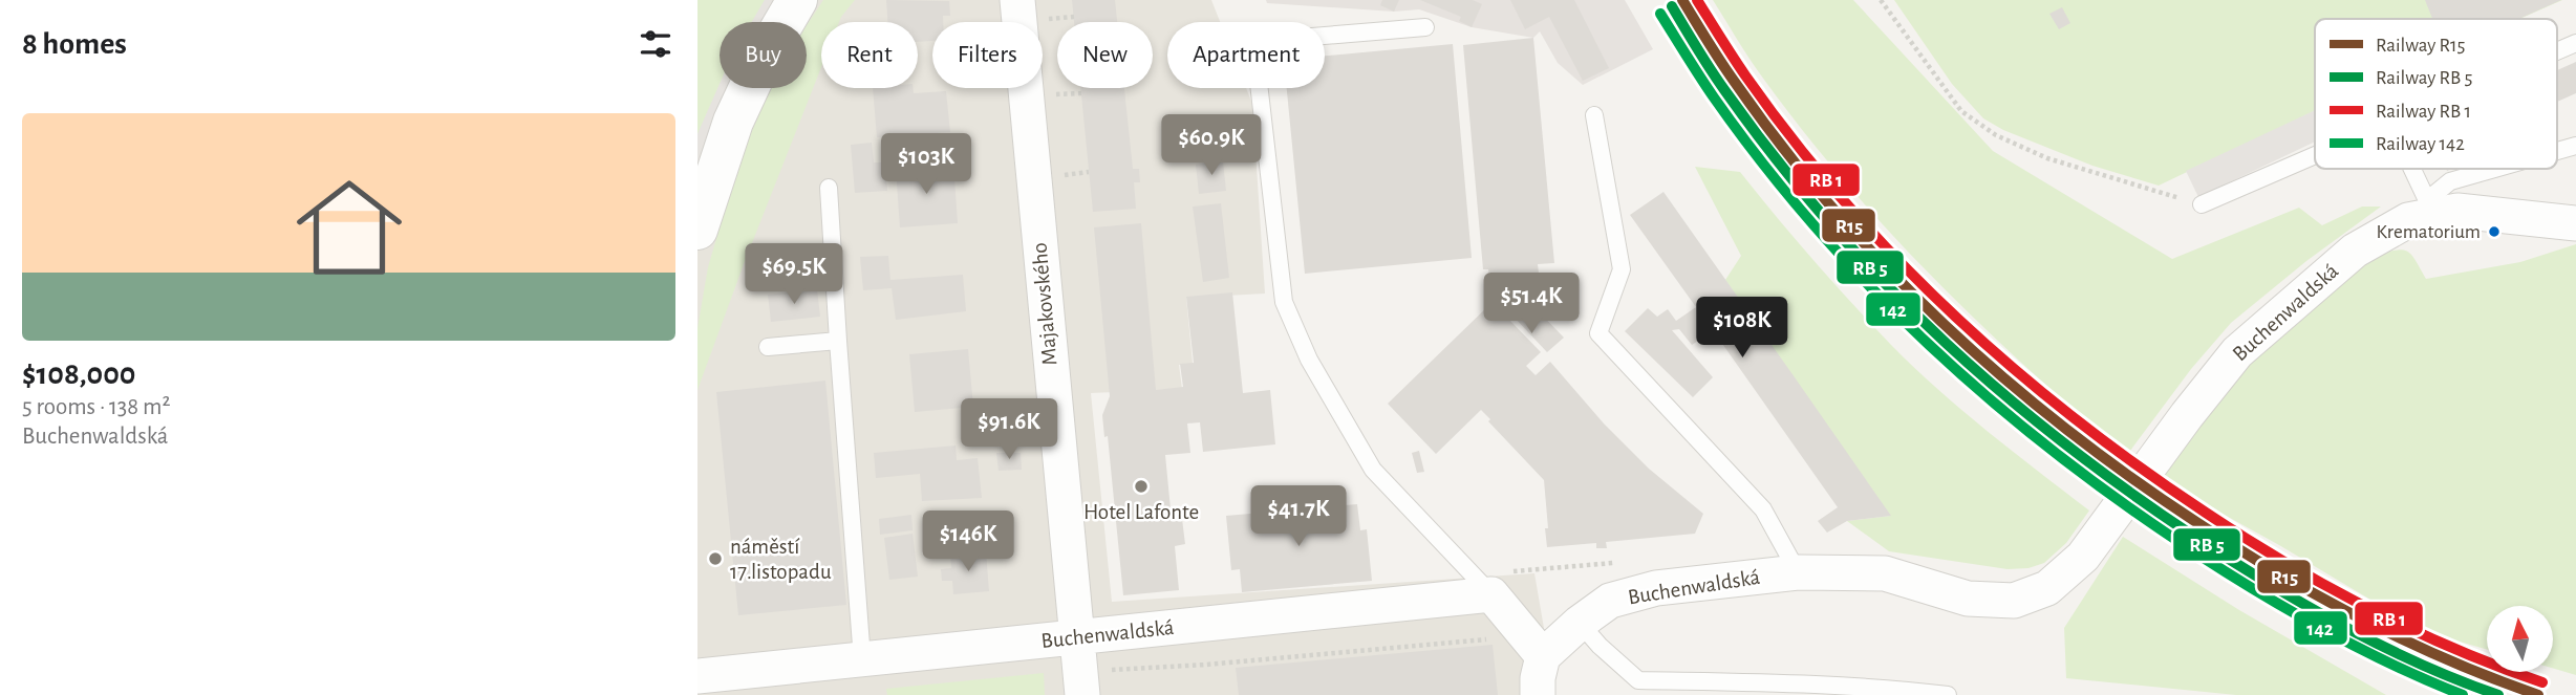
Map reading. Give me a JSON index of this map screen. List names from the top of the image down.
{
  "streets": {
    "street": ["Majakovského", "Buchenwaldská"]
  },
  "crossings": [
    ["Majakovského", "Buchenwaldská"]
  ],
  "places": ["Krematorium", "Hotel Lafonte", "náměstí 17.listopadu"],
  "lines": ["rail line R15", "rail line 142"],
  "legend": [
    "Railway R15",
    "Railway RB 5",
    "Railway RB 1",
    "Railway 142"
  ],
  "north": "top",
  "page": {
    "heading": "8 homes",
    "chip": [
      "Buy",
      "Rent",
      "Filters",
      "New",
      "Apartment"
    ],
    "list": [
      {
        "name": "$108,000",
        "note": "5 rooms · 138 m² · Buchenwaldská"
      }
    ],
    "price": [
      "$60.9K",
      "$103K",
      "$69.5K",
      "$51.4K",
      "$108K",
      "$91.6K",
      "$41.7K",
      "$146K"
    ]
  }
}
